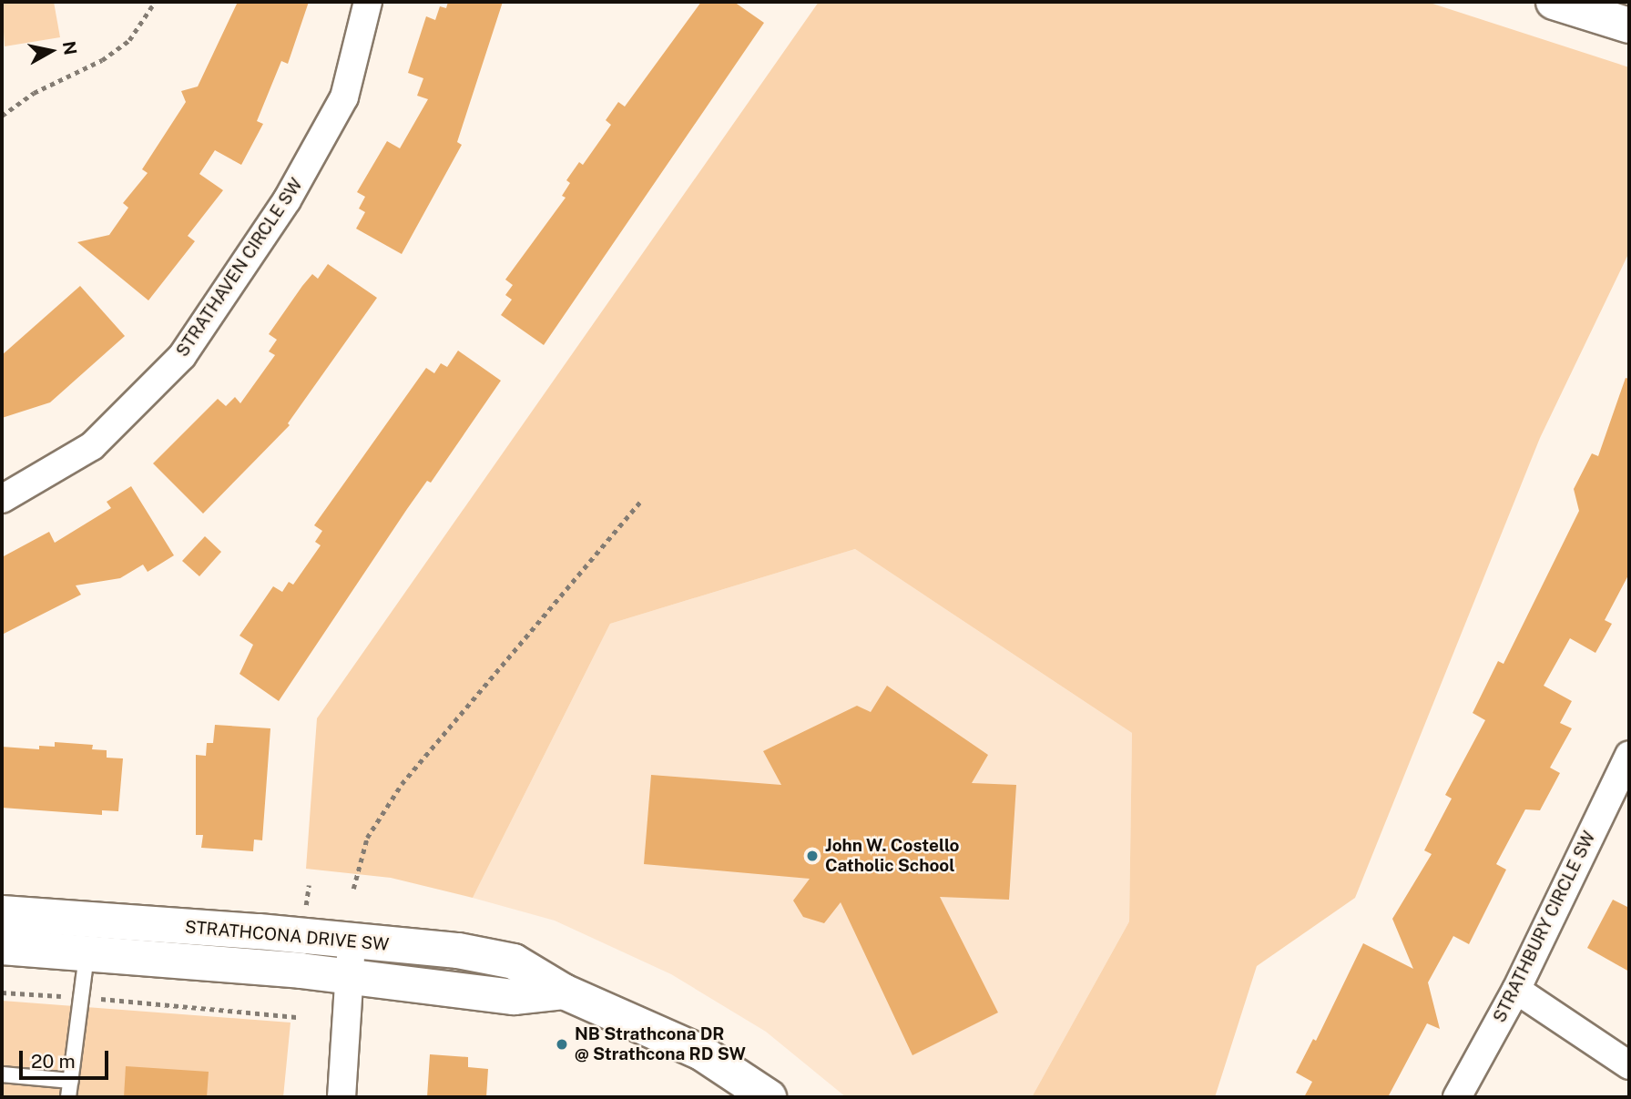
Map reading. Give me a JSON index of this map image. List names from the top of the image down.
{
  "streets": {
    "street": ["STRATHAVEN CIRCLE SW", "STRATHBURY CIRCLE SW", "STRATHCONA DRIVE SW"]
  },
  "places": ["John W. Costello Catholic School", "NB Strathcona DR @ Strathcona RD SW"],
  "scale_bar": "20 m",
  "north": "right"
}
